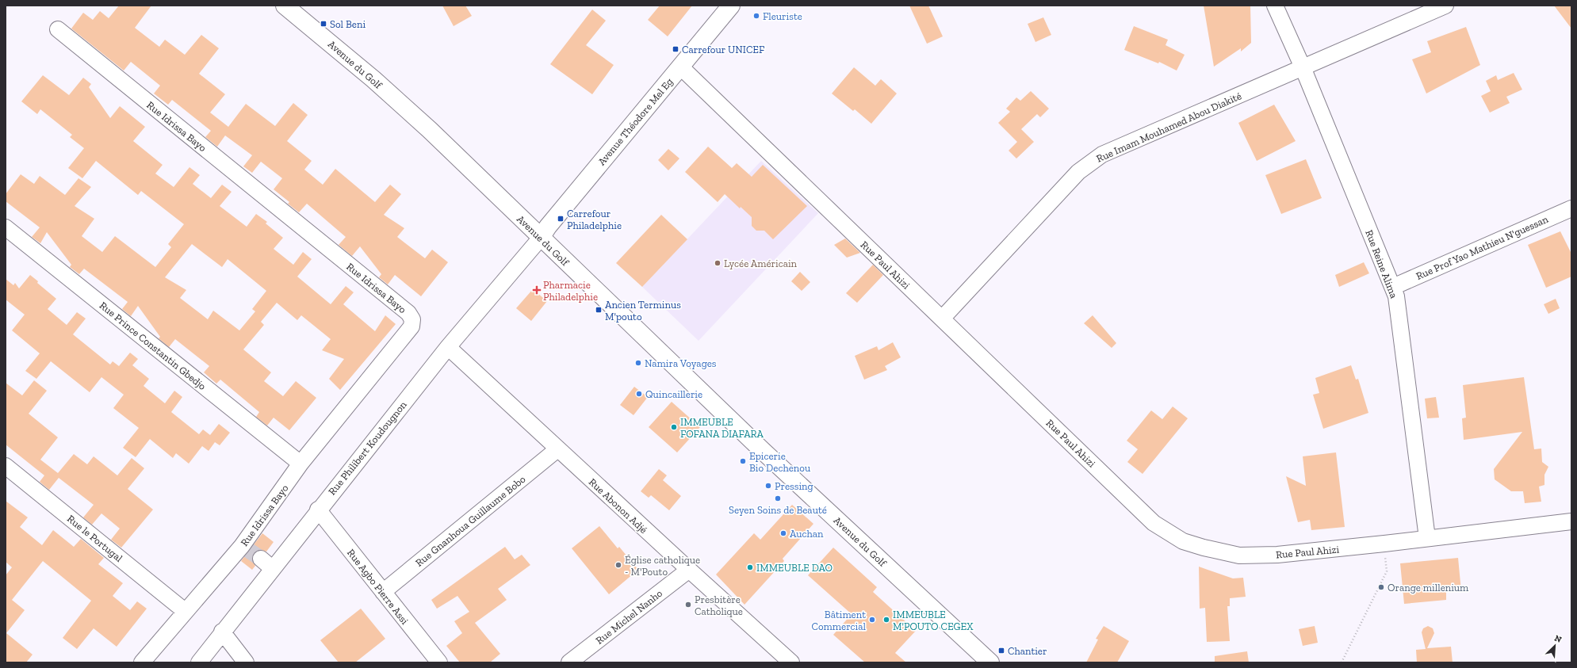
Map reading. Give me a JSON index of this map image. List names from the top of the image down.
{
  "streets": {
    "main road": ["Avenue du Golf", "Avenue Théodore Mel Eg"],
    "street": [
      "Rue Idrissa Bayo",
      "Rue Imam Mouhamed Abou Diakité",
      "Rue Prof Yao Mathieu N'guessan",
      "Rue Reine Alima",
      "Rue Paul Ahizi",
      "Rue Prince Constantin Gbedjo",
      "Rue Philibert Koudougnon",
      "Rue Abonon Adjé",
      "Rue Gnanhoua Guillaume Bobo",
      "Rue le Portugal",
      "Rue Agbo Pierre Assi",
      "Rue Michel Nanho"
    ]
  },
  "crossings": [
    ["Avenue du Golf", "Avenue Théodore Mel Eg"],
    ["Avenue du Golf", "Rue Philibert Koudougnon"],
    ["Avenue Théodore Mel Eg", "Rue Paul Ahizi"],
    ["Avenue Théodore Mel Eg", "Rue Philibert Koudougnon"],
    ["Rue Idrissa Bayo", "Rue Prince Constantin Gbedjo"],
    ["Rue Idrissa Bayo", "Rue le Portugal"],
    ["Rue Imam Mouhamed Abou Diakité", "Rue Reine Alima"],
    ["Rue Imam Mouhamed Abou Diakité", "Rue Paul Ahizi"],
    ["Rue Prof Yao Mathieu N'guessan", "Rue Reine Alima"],
    ["Rue Reine Alima", "Rue Paul Ahizi"],
    ["Rue Philibert Koudougnon", "Rue Abonon Adjé"],
    ["Rue Philibert Koudougnon", "Rue Agbo Pierre Assi"],
    ["Rue Abonon Adjé", "Rue Gnanhoua Guillaume Bobo"],
    ["Rue Abonon Adjé", "Rue Michel Nanho"],
    ["Rue Gnanhoua Guillaume Bobo", "Rue Agbo Pierre Assi"]
  ],
  "places": {
    "other": [
      "Fleuriste",
      "Lycée Américain",
      "Namira Voyages",
      "Quincaillerie",
      "IMMEUBLE FOFANA DIAFARA",
      "Epicerie Bio Dechenou",
      "Pressing",
      "Seyen Soins de Beauté",
      "Auchan",
      "Église catholique - M'Pouto",
      "IMMEUBLE DAO",
      "Orange millenium",
      "Presbitère Catholique",
      "Bâtiment Commercial",
      "IMMEUBLE M'POUTO CEGEX"
    ],
    "transit": [
      "Sol Beni",
      "Carrefour UNICEF",
      "Carrefour Philadelphie",
      "Ancien Terminus M'pouto",
      "Chantier"
    ],
    "health": ["Pharmacie Philadelphie"]
  },
  "north": "top right"
}
